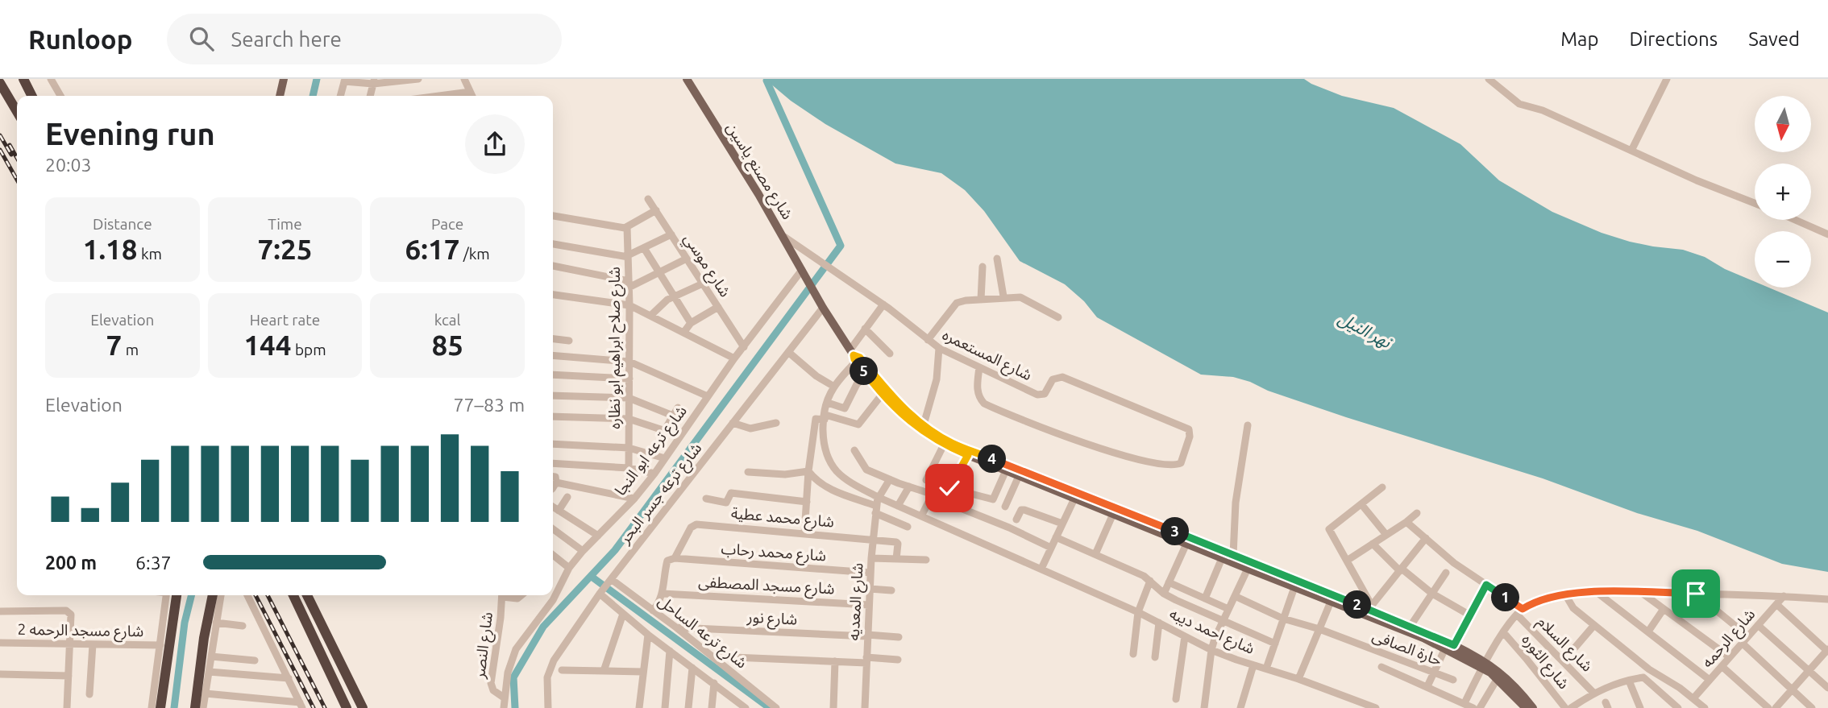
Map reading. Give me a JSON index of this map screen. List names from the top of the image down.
{
  "streets": {
    "main road": ["شارع مصنع ياسين"],
    "street": [
      "شارع موسي",
      "شارع صلاح ابراهيم ابو نظاره",
      "شارع المستعمره",
      "شارع ترعه ابو النجا",
      "شارع ترعه جسر البحر",
      "شارع محمد عطية",
      "شارع محمد رحاب",
      "شارع مسجد المصطفى",
      "شارع المعديه",
      "شارع نور",
      "شارع مسجد الرحمه 2",
      "شارع احمد ديبه",
      "شارع ترعه الساحل",
      "شارع الرحمه",
      "شارع السلام",
      "شارع النصر",
      "حارة الصافى",
      "شارع الثوره"
    ]
  },
  "crossings": [
    ["شارع مصنع ياسين", "شارع المستعمره"],
    ["شارع مصنع ياسين", "شارع ترعه ابو النجا"],
    ["شارع مصنع ياسين", "شارع ترعه جسر البحر"],
    ["شارع موسي", "شارع ترعه ابو النجا"],
    ["شارع ترعه ابو النجا", "شارع النصر"],
    ["شارع ترعه جسر البحر", "شارع ترعه الساحل"],
    ["شارع محمد عطية", "شارع محمد رحاب"],
    ["شارع محمد عطية", "شارع المعديه"],
    ["شارع محمد رحاب", "شارع المعديه"],
    ["شارع مسجد المصطفى", "شارع المعديه"],
    ["شارع المعديه", "شارع نور"],
    ["شارع المعديه", "شارع احمد ديبه"],
    ["شارع نور", "شارع ترعه الساحل"]
  ],
  "water": ["نهر النيل"],
  "north": "bottom",
  "page": {
    "header": "Runloop",
    "search": "Search here",
    "nav": ["Map", "Directions", "Saved"],
    "map_buttons": ["+", "−"],
    "heading": ["Evening run", "20:03"],
    "stats": [
      ["Distance", "1.18 km"],
      ["Time", "7:25"],
      ["Pace", "6:17 /km"],
      ["Elevation", "7 m"],
      ["Heart rate", "144 bpm"],
      ["kcal", "85"]
    ],
    "pins": [
      "5",
      "4",
      "3",
      "1",
      "2"
    ],
    "chart": ["Elevation", "77–83 m"],
    "list": [
      {
        "name": "200 m",
        "note": "6:37"
      }
    ]
  }
}
